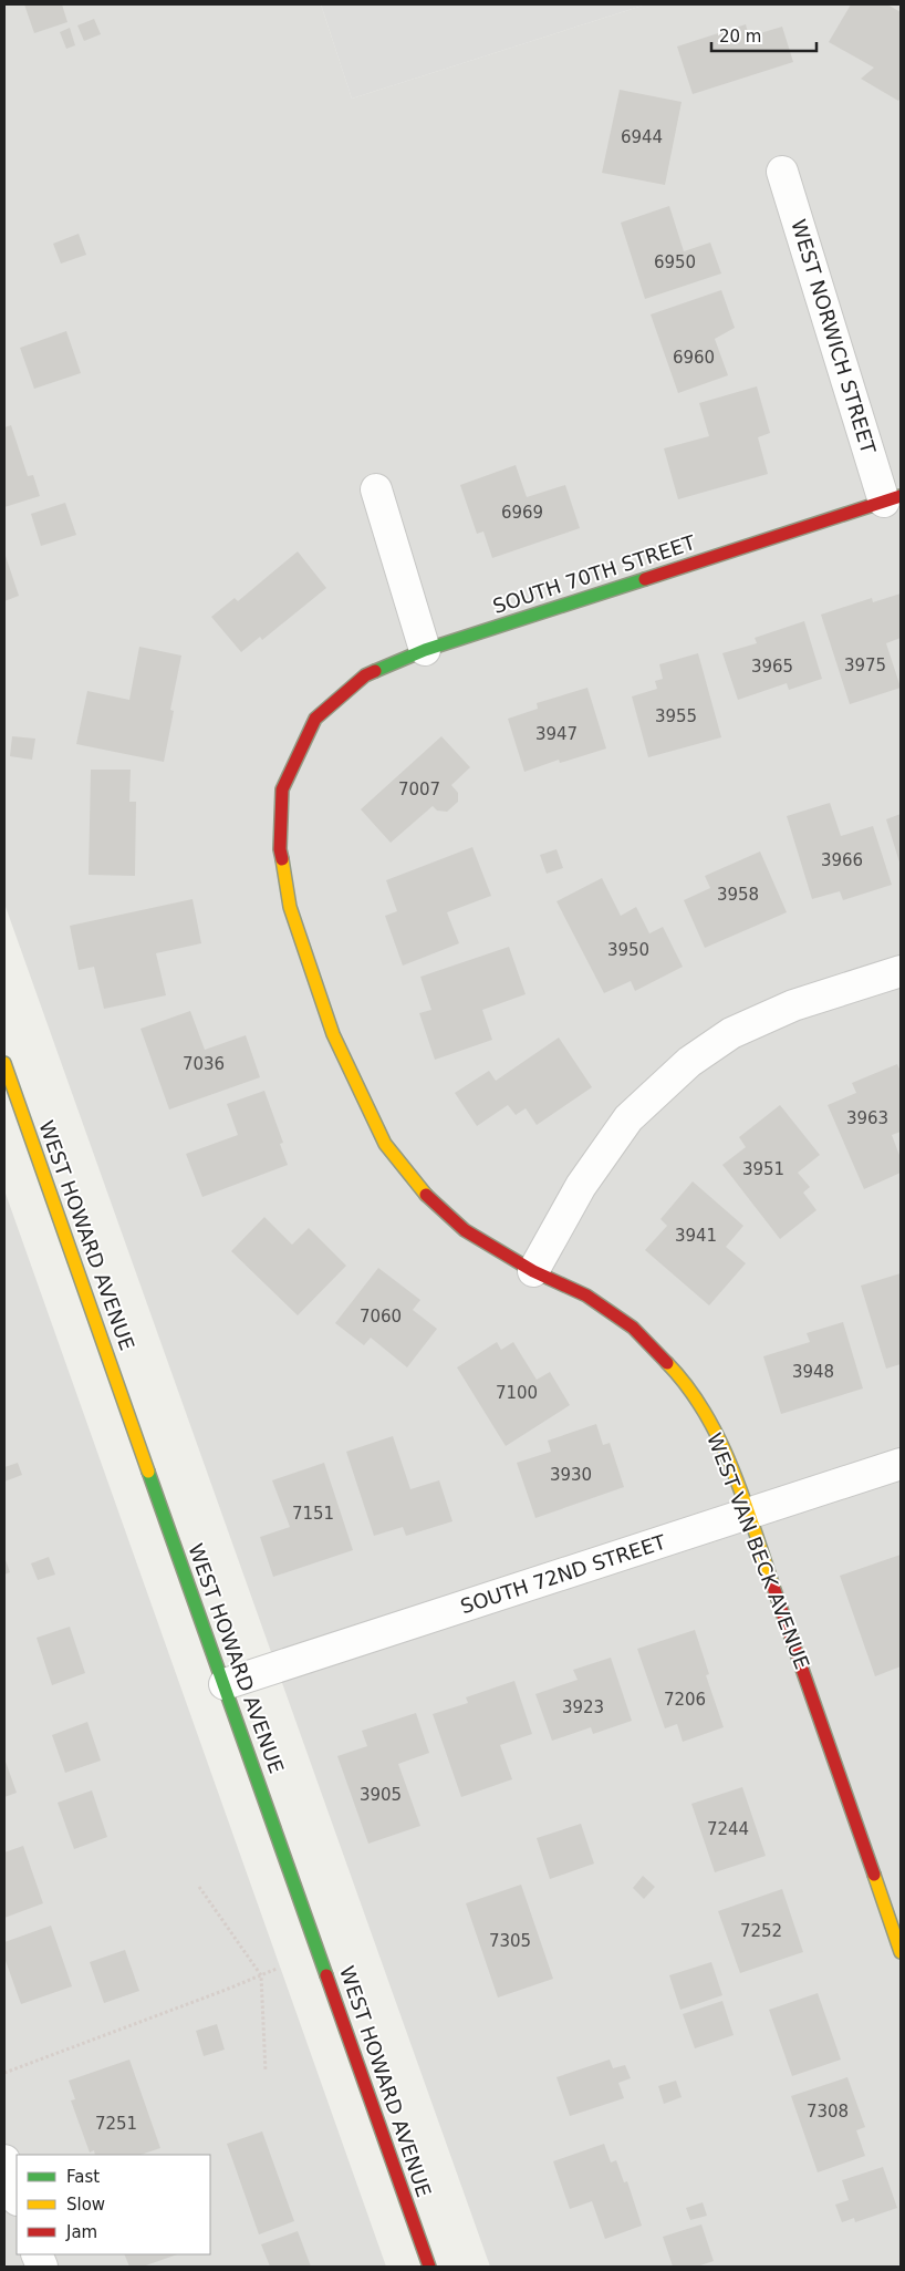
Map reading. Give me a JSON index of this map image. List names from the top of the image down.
{
  "streets": {
    "street": [
      "WEST NORWICH STREET",
      "SOUTH 70TH STREET",
      "WEST HOWARD AVENUE",
      "WEST VAN BECK AVENUE",
      "SOUTH 72ND STREET"
    ]
  },
  "crossings": [
    ["WEST NORWICH STREET", "SOUTH 70TH STREET"],
    ["SOUTH 70TH STREET", "WEST VAN BECK AVENUE"],
    ["WEST HOWARD AVENUE", "SOUTH 72ND STREET"],
    ["WEST VAN BECK AVENUE", "SOUTH 72ND STREET"]
  ],
  "house_numbers": [
    "6944",
    "6950",
    "6960",
    "6969",
    "3975",
    "3965",
    "3955",
    "3947",
    "7007",
    "3966",
    "3958",
    "3950",
    "7036",
    "3963",
    "3951",
    "3941",
    "7060",
    "3948",
    "7100",
    "3930",
    "7151",
    "7206",
    "3923",
    "3905",
    "7244",
    "7252",
    "7305",
    "7308",
    "7251"
  ],
  "legend": ["Fast", "Slow", "Jam"],
  "scale_bar": "20 m"
}
